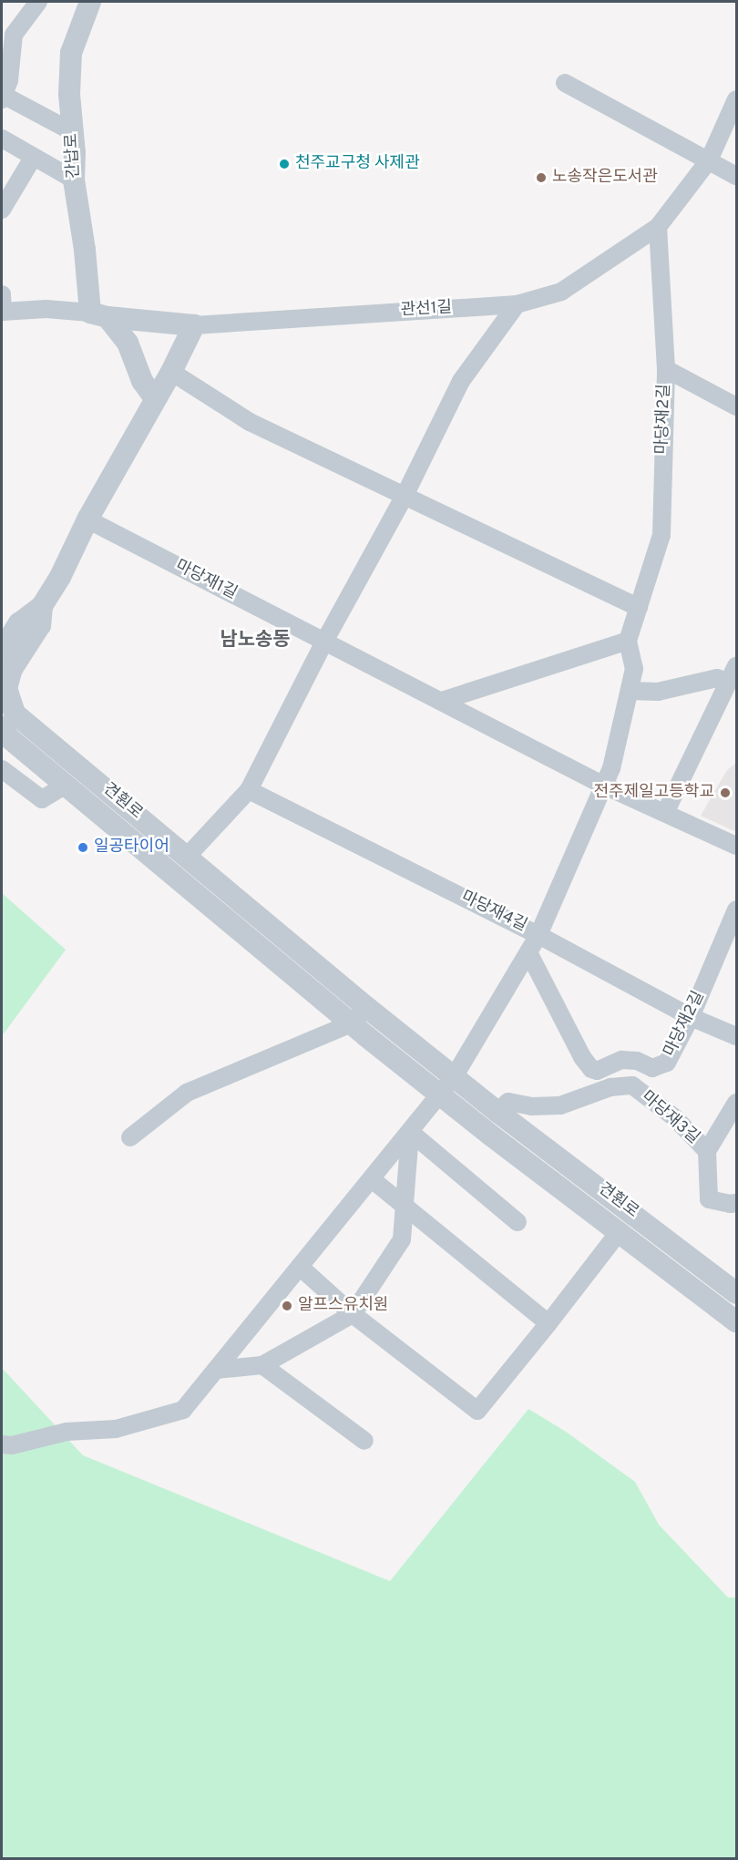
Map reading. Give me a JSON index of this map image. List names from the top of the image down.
{
  "streets": {
    "street": [
      "간납로",
      "관선1길",
      "마당재2길",
      "마당재1길",
      "견훤로",
      "마당재4길",
      "마당재3길"
    ]
  },
  "crossings": [
    ["간납로", "관선1길"],
    ["관선1길", "마당재2길"],
    ["마당재2길", "마당재4길"],
    ["견훤로", "마당재3길"]
  ],
  "districts": ["남노송동"],
  "places": [
    "천주교구청 사제관",
    "노송작은도서관",
    "전주제일고등학교",
    "일공타이어",
    "알프스유치원"
  ]
}
